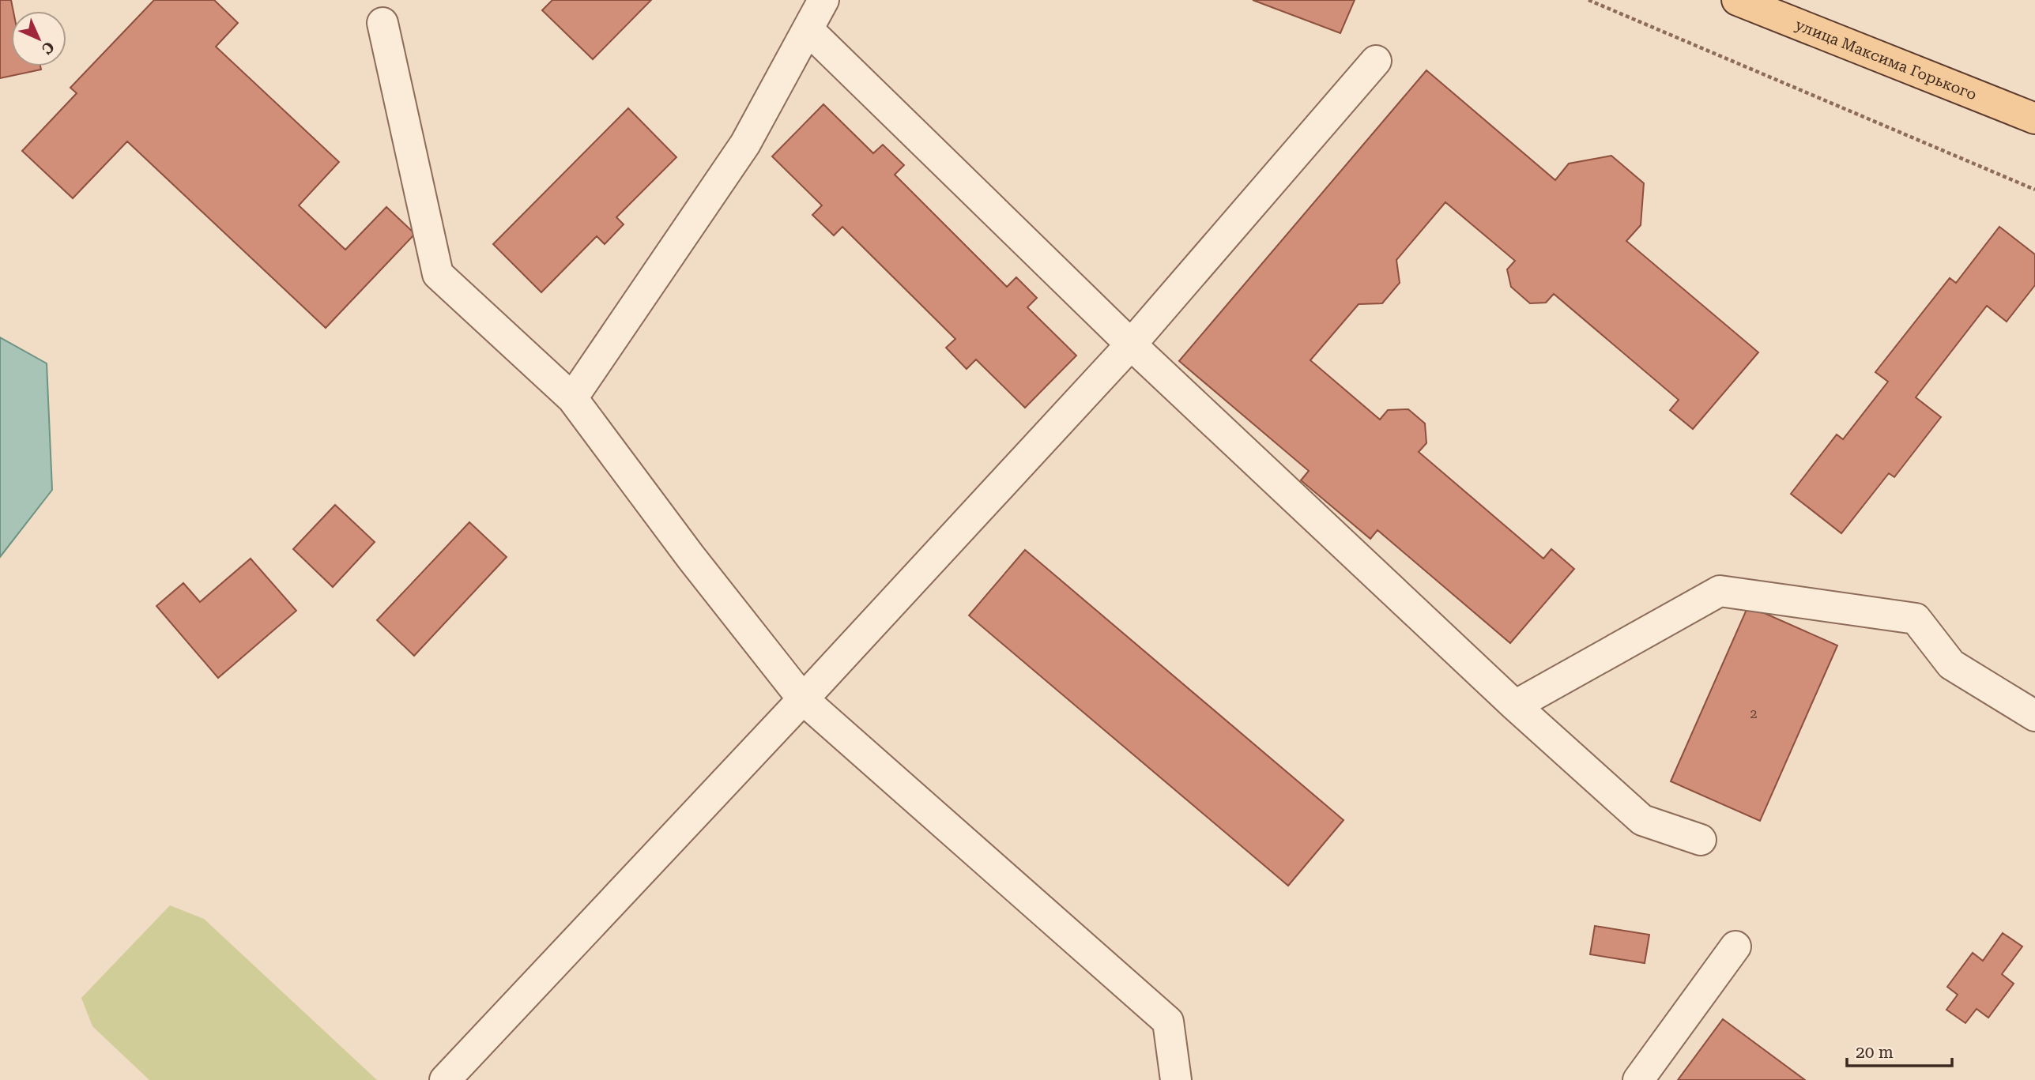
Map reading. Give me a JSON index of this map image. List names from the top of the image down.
{
  "streets": {
    "main road": ["улица Максима Горького"]
  },
  "house_numbers": ["2"],
  "scale_bar": "20 m",
  "north": "bottom right"
}
